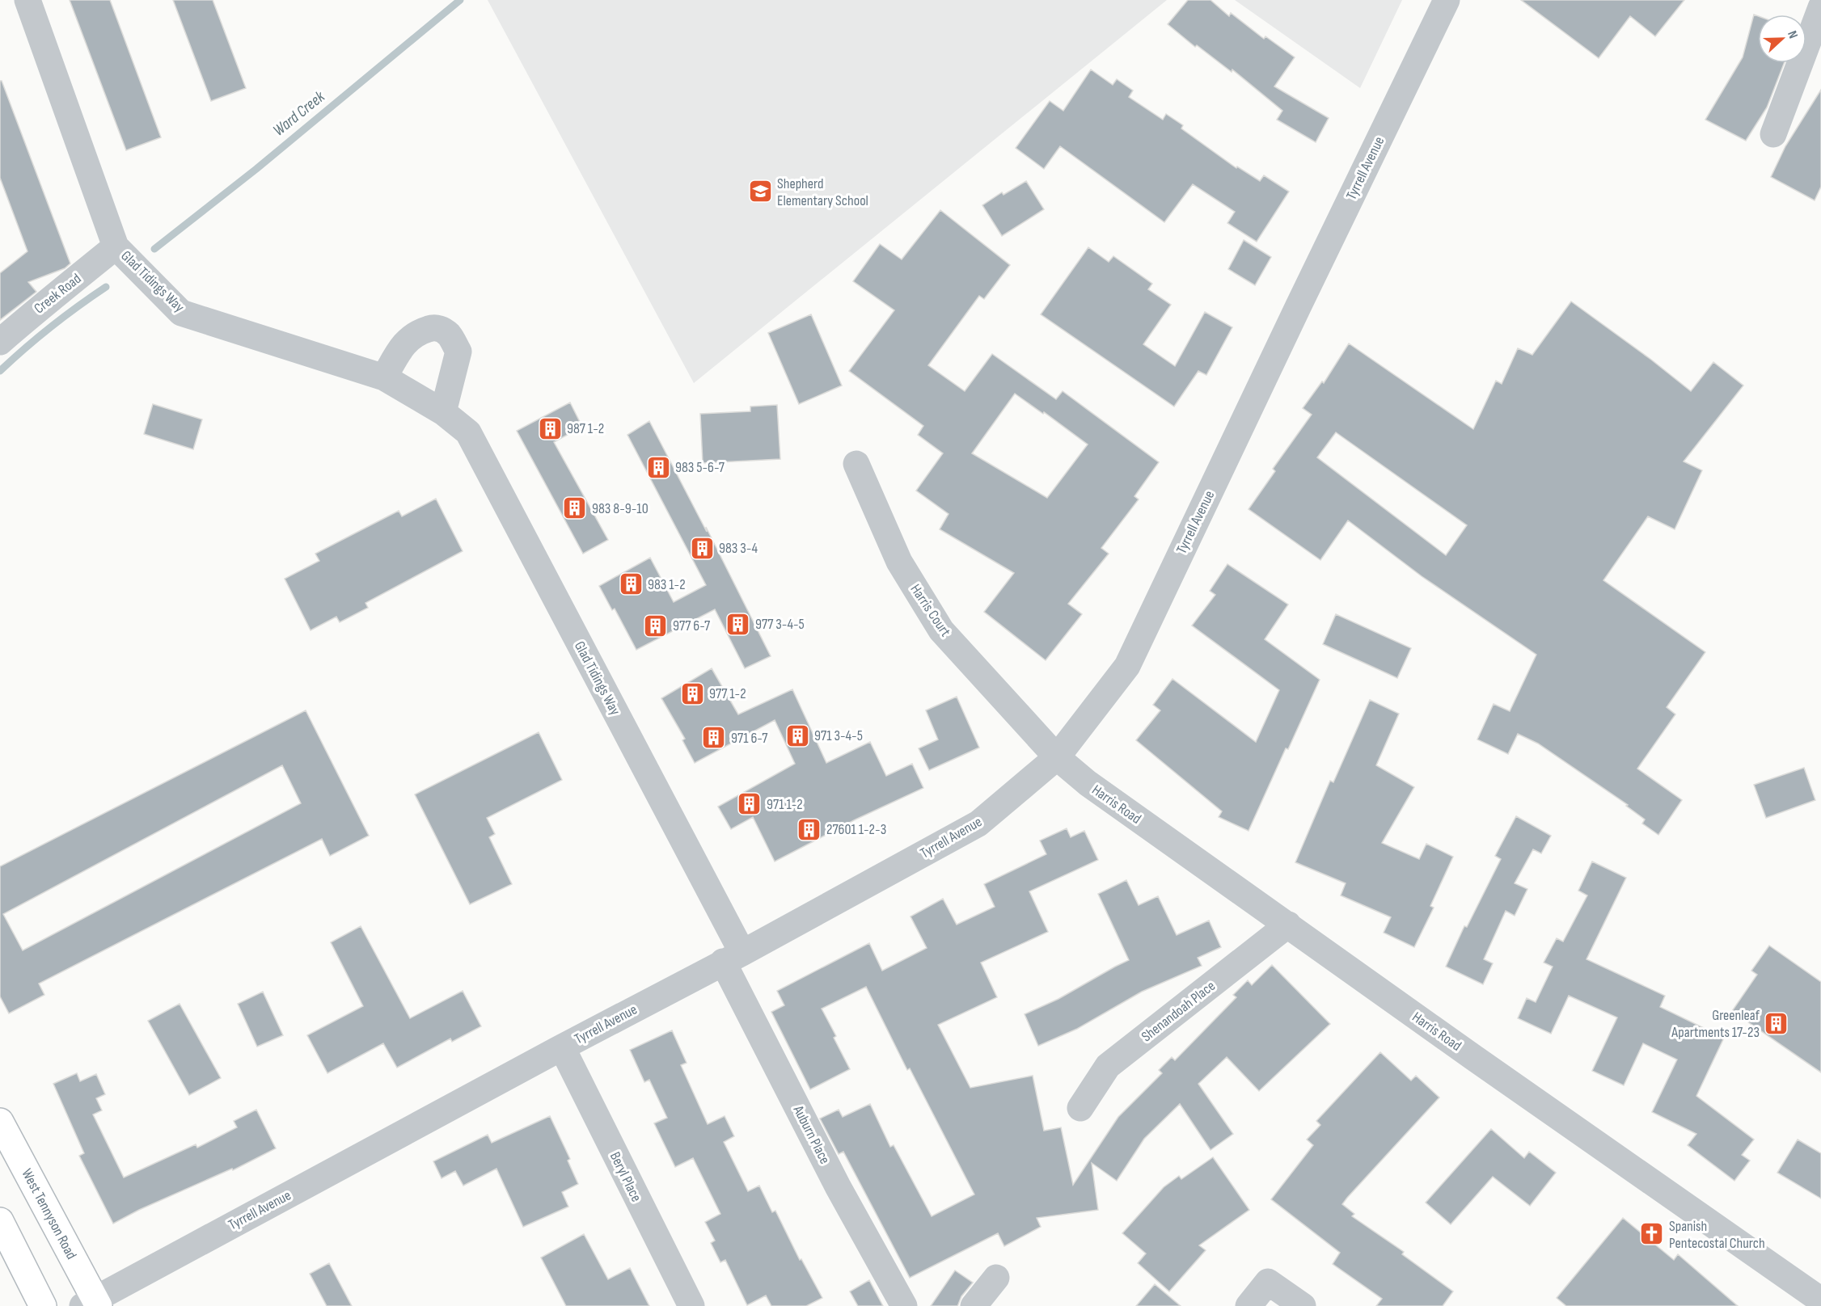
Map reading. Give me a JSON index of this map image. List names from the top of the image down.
{
  "streets": {
    "main road": ["West Tennyson Road"],
    "street": [
      "Tyrrell Avenue",
      "Glad Tidings Way",
      "Creek Road",
      "Harris Court",
      "Harris Road",
      "Shenandoah Place",
      "Auburn Place",
      "Beryl Place"
    ]
  },
  "crossings": [
    ["Tyrrell Avenue", "Glad Tidings Way"],
    ["Tyrrell Avenue", "Harris Court"],
    ["Tyrrell Avenue", "Harris Road"],
    ["Tyrrell Avenue", "Auburn Place"],
    ["Tyrrell Avenue", "Beryl Place"],
    ["Tyrrell Avenue", "West Tennyson Road"],
    ["Glad Tidings Way", "Creek Road"],
    ["Glad Tidings Way", "Auburn Place"],
    ["Harris Court", "Harris Road"],
    ["Harris Road", "Shenandoah Place"]
  ],
  "water": ["Ward Creek"],
  "places": {
    "school or university": ["Shepherd Elementary School"],
    "building": [
      "987 1-2",
      "983 5-6-7",
      "983 8-9-10",
      "983 3-4",
      "983 1-2",
      "977 3-4-5",
      "977 6-7",
      "977 1-2",
      "971 3-4-5",
      "971 6-7",
      "971 1-2",
      "27601 1-2-3",
      "Greenleaf Apartments 17-23"
    ],
    "church": ["Spanish Pentecostal Church"]
  },
  "north": "right"
}
